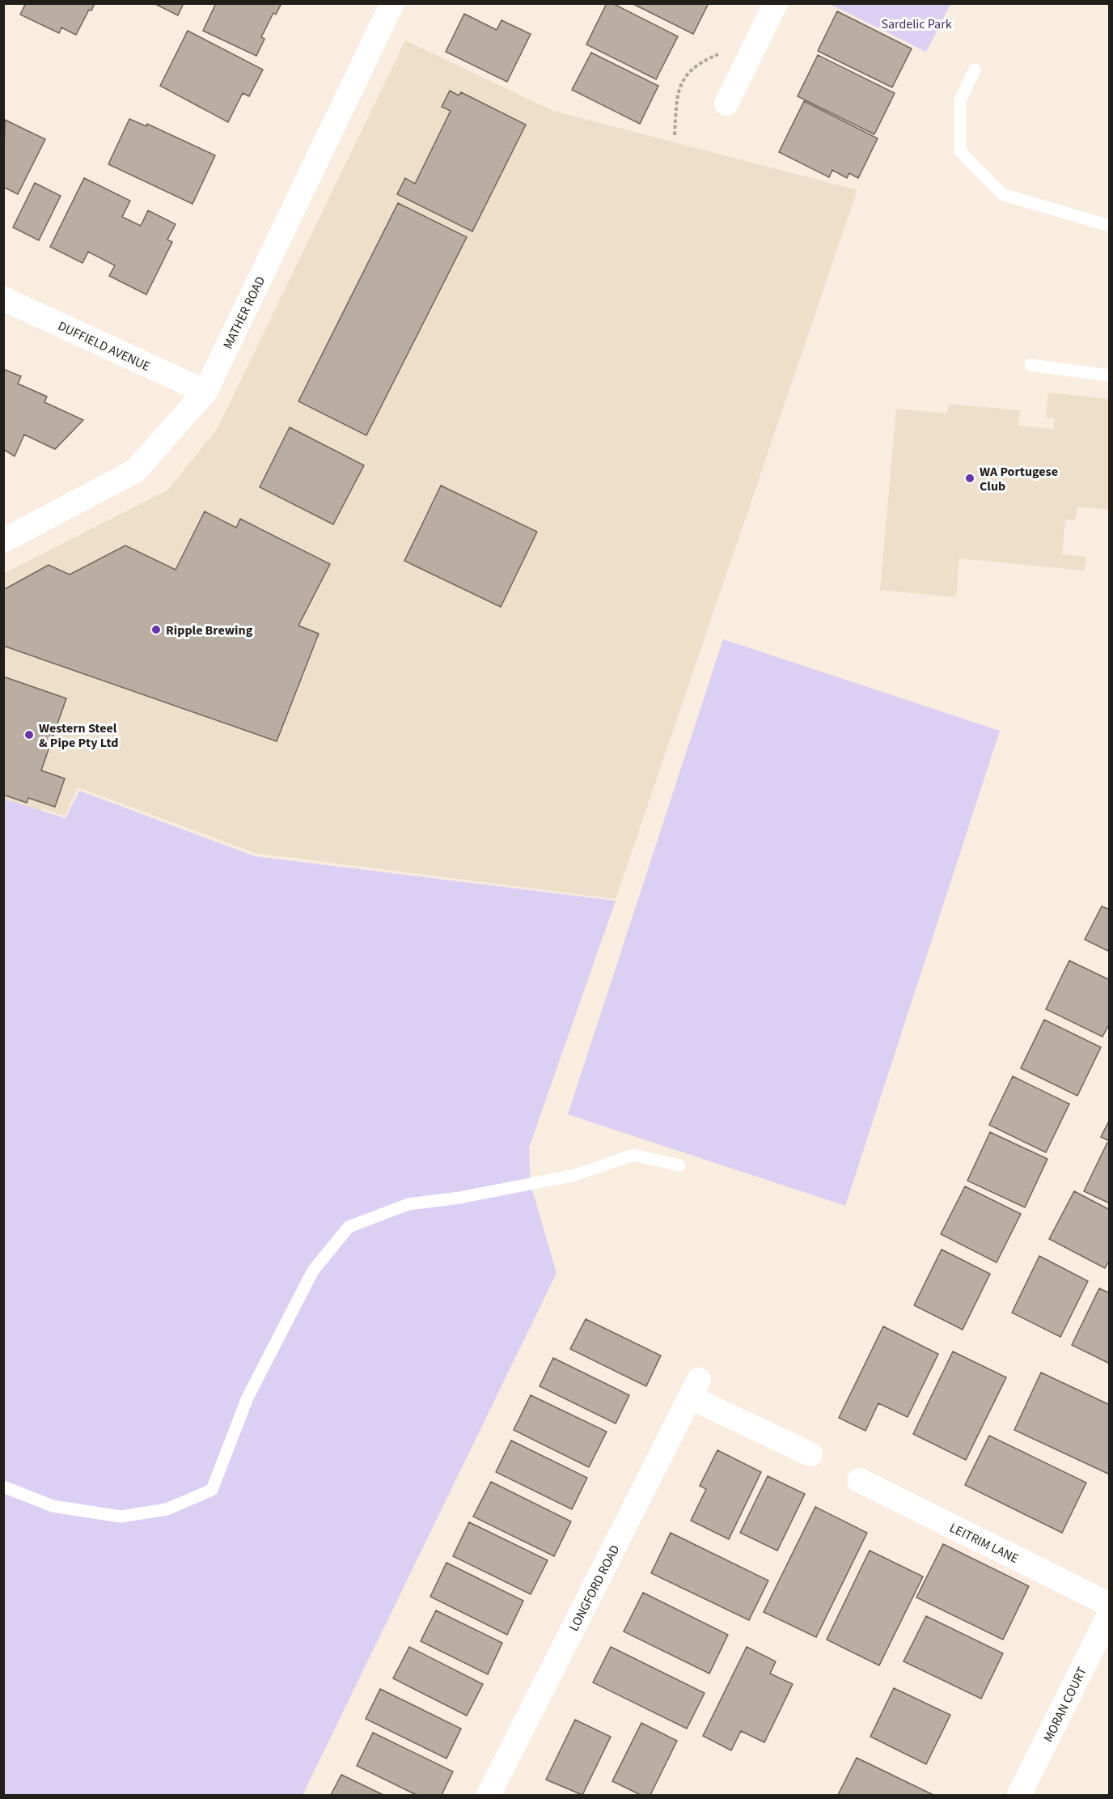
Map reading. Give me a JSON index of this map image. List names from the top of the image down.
{
  "streets": {
    "street": [
      "MATHER ROAD",
      "DUFFIELD AVENUE",
      "LEITRIM LANE",
      "LONGFORD ROAD",
      "MORAN COURT"
    ]
  },
  "crossings": [
    ["MATHER ROAD", "DUFFIELD AVENUE"]
  ],
  "parks": ["Sardelic Park"],
  "places": ["WA Portugese Club", "Ripple Brewing", "Western Steel & Pipe Pty Ltd"]
}
